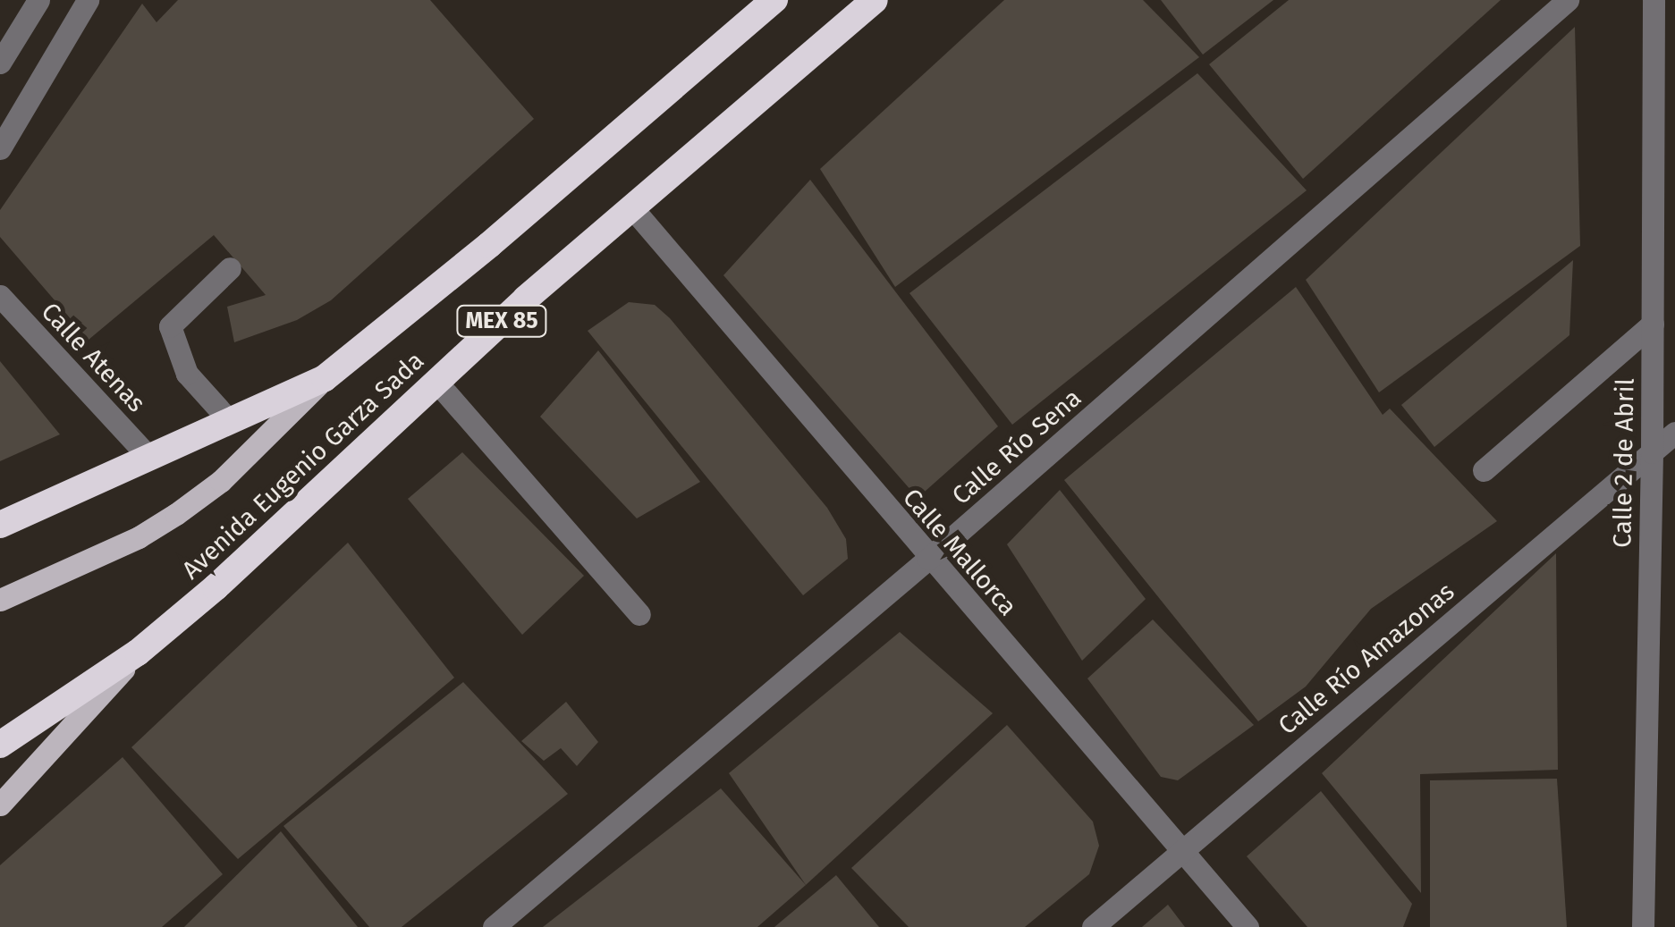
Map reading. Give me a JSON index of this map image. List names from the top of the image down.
{
  "streets": {
    "highway": ["MEX 85", "Avenida Eugenio Garza Sada"],
    "street": [
      "Calle Atenas",
      "Calle Río Sena",
      "Calle 2 de Abril",
      "Calle Mallorca",
      "Calle Río Amazonas"
    ]
  },
  "crossings": [
    ["Calle Atenas", "Avenida Eugenio Garza Sada"],
    ["Calle Río Sena", "Calle Mallorca"],
    ["Calle 2 de Abril", "Calle Río Amazonas"],
    ["Avenida Eugenio Garza Sada", "Calle Mallorca"],
    ["Calle Mallorca", "Calle Río Amazonas"]
  ]
}
